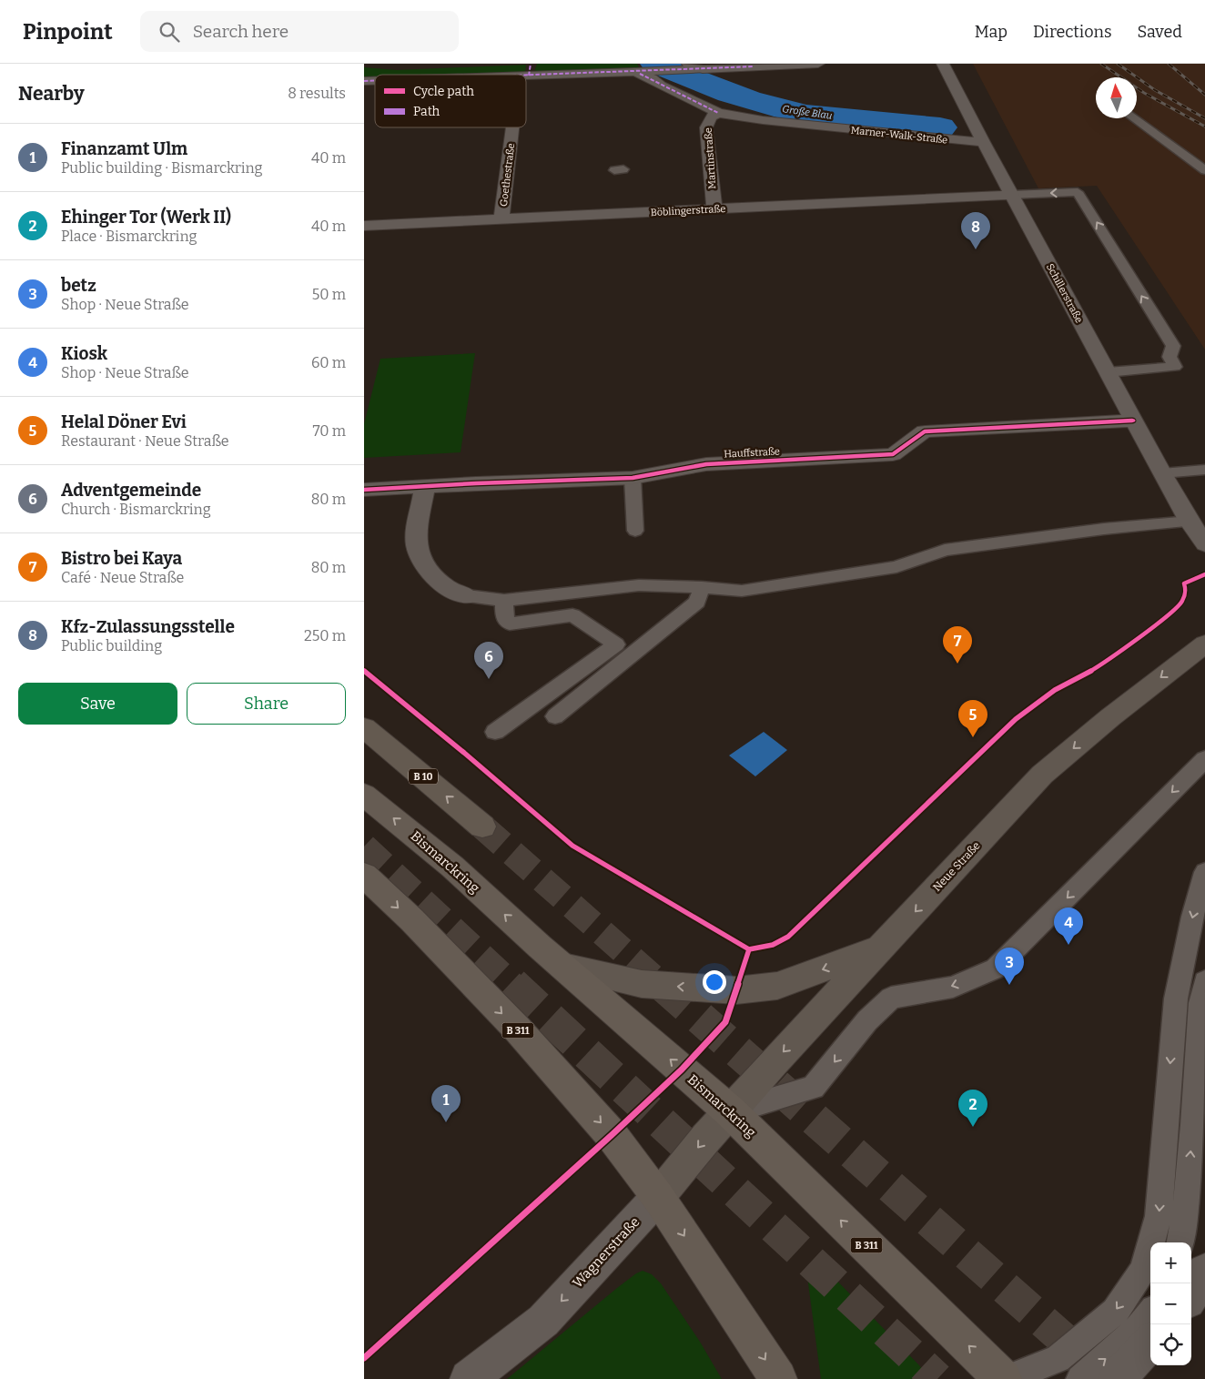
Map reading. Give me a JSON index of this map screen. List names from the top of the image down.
{
  "streets": {
    "highway": ["B 10"],
    "main road": [
      "Bismarckring",
      "Neue Straße",
      "B 311",
      "Wagnerstraße"
    ],
    "street": [
      "Marner-Walk-Straße",
      "Martinstraße",
      "Goethestraße",
      "Böblingerstraße",
      "Schillerstraße",
      "Hauffstraße"
    ]
  },
  "crossings": [
    ["Marner-Walk-Straße", "Martinstraße"],
    ["Marner-Walk-Straße", "Schillerstraße"],
    ["Martinstraße", "Böblingerstraße"],
    ["Goethestraße", "Böblingerstraße"],
    ["Böblingerstraße", "Schillerstraße"],
    ["Schillerstraße", "Hauffstraße"],
    ["Bismarckring", "Neue Straße"],
    ["Bismarckring", "Wagnerstraße"],
    ["Neue Straße", "Wagnerstraße"],
    ["B 311", "Wagnerstraße"]
  ],
  "one_way": ["Neue Straße", "Wagnerstraße"],
  "water": ["Große Blau"],
  "legend": ["Cycle path", "Path"],
  "north": "top",
  "page": {
    "header": "Pinpoint",
    "search": "Search here",
    "nav": ["Map", "Directions", "Saved"],
    "heading": ["Nearby", "8 results"],
    "list": [
      {
        "mark": "1",
        "name": "Finanzamt Ulm",
        "note": "Public building · Bismarckring",
        "value": "40 m"
      },
      {
        "mark": "2",
        "name": "Ehinger Tor (Werk II)",
        "note": "Place · Bismarckring",
        "value": "40 m"
      },
      {
        "mark": "3",
        "name": "betz",
        "note": "Shop · Neue Straße",
        "value": "50 m"
      },
      {
        "mark": "4",
        "name": "Kiosk",
        "note": "Shop · Neue Straße",
        "value": "60 m"
      },
      {
        "mark": "5",
        "name": "Helal Döner Evi",
        "note": "Restaurant · Neue Straße",
        "value": "70 m"
      },
      {
        "mark": "6",
        "name": "Adventgemeinde",
        "note": "Church · Bismarckring",
        "value": "80 m"
      },
      {
        "mark": "7",
        "name": "Bistro bei Kaya",
        "note": "Café · Neue Straße",
        "value": "80 m"
      },
      {
        "mark": "8",
        "name": "Kfz-Zulassungsstelle",
        "note": "Public building",
        "value": "250 m"
      }
    ],
    "pins": [
      "8",
      "7",
      "6",
      "5",
      "4",
      "3",
      "1",
      "2"
    ],
    "buttons": ["Save", "Share"],
    "map_buttons": ["+", "−"]
  }
}
